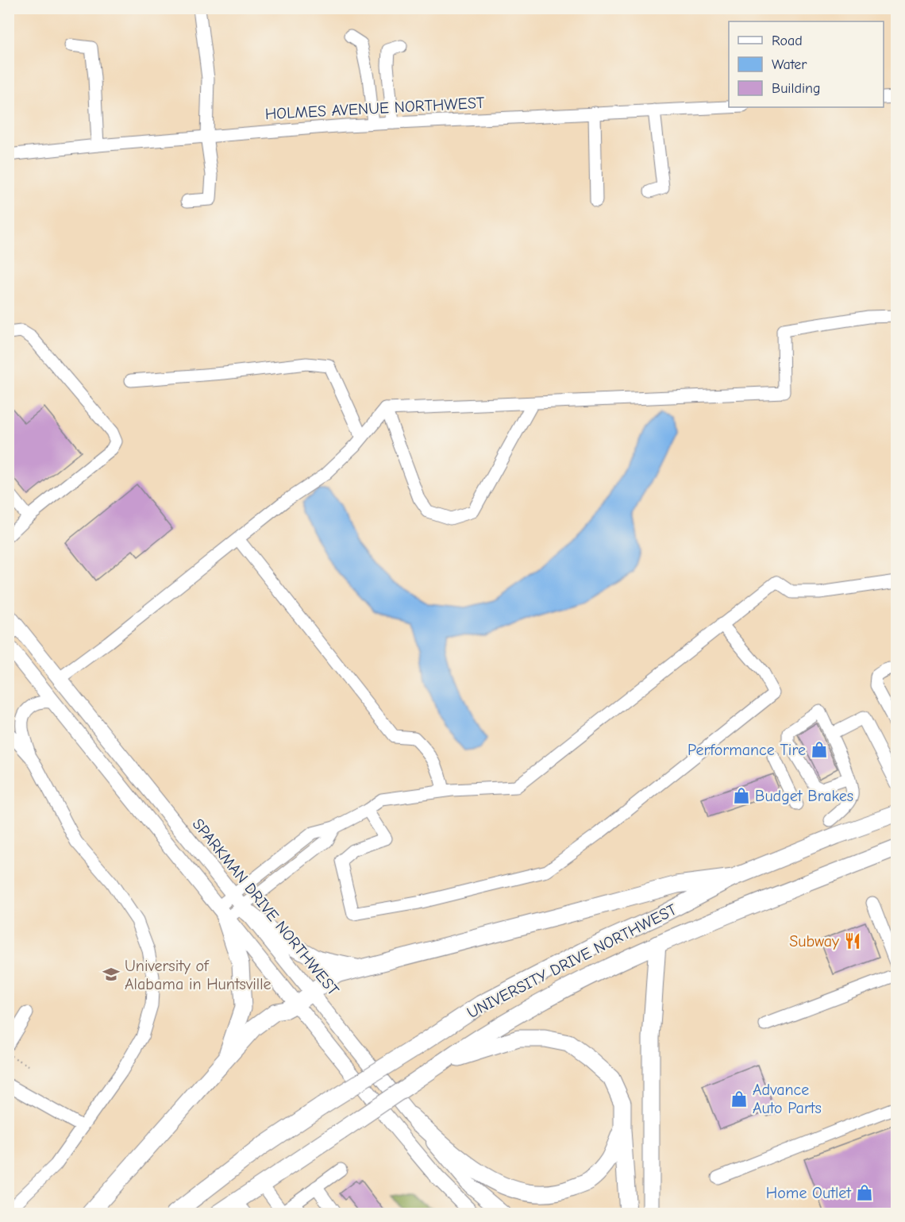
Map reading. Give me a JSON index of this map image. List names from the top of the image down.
{
  "streets": {
    "highway": ["UNIVERSITY DRIVE NORTHWEST"],
    "main road": ["SPARKMAN DRIVE NORTHWEST"],
    "street": ["HOLMES AVENUE NORTHWEST"]
  },
  "places": {
    "shop": [
      "Performance Tire",
      "Budget Brakes",
      "Advance Auto Parts",
      "Home Outlet"
    ],
    "restaurant": ["Subway"],
    "school or university": ["University of Alabama in Huntsville"]
  },
  "legend": ["Road", "Water", "Building"]
}
